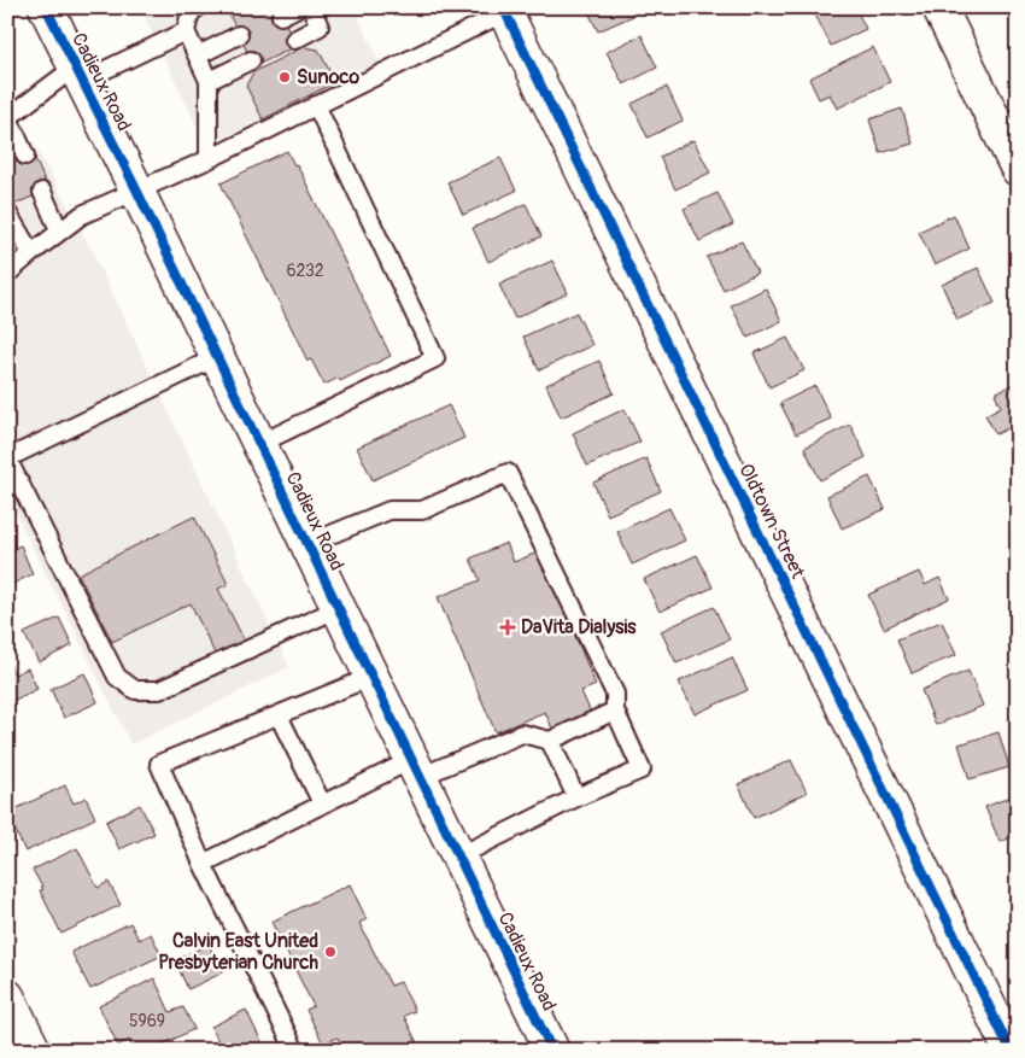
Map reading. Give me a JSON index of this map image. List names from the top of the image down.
{
  "streets": {
    "street": ["Cadieux Road", "Oldtown Street"]
  },
  "places": {
    "other": ["Sunoco", "Calvin East United Presbyterian Church"],
    "health": ["DaVita Dialysis"]
  },
  "house_numbers": ["6232", "5969"]
}
